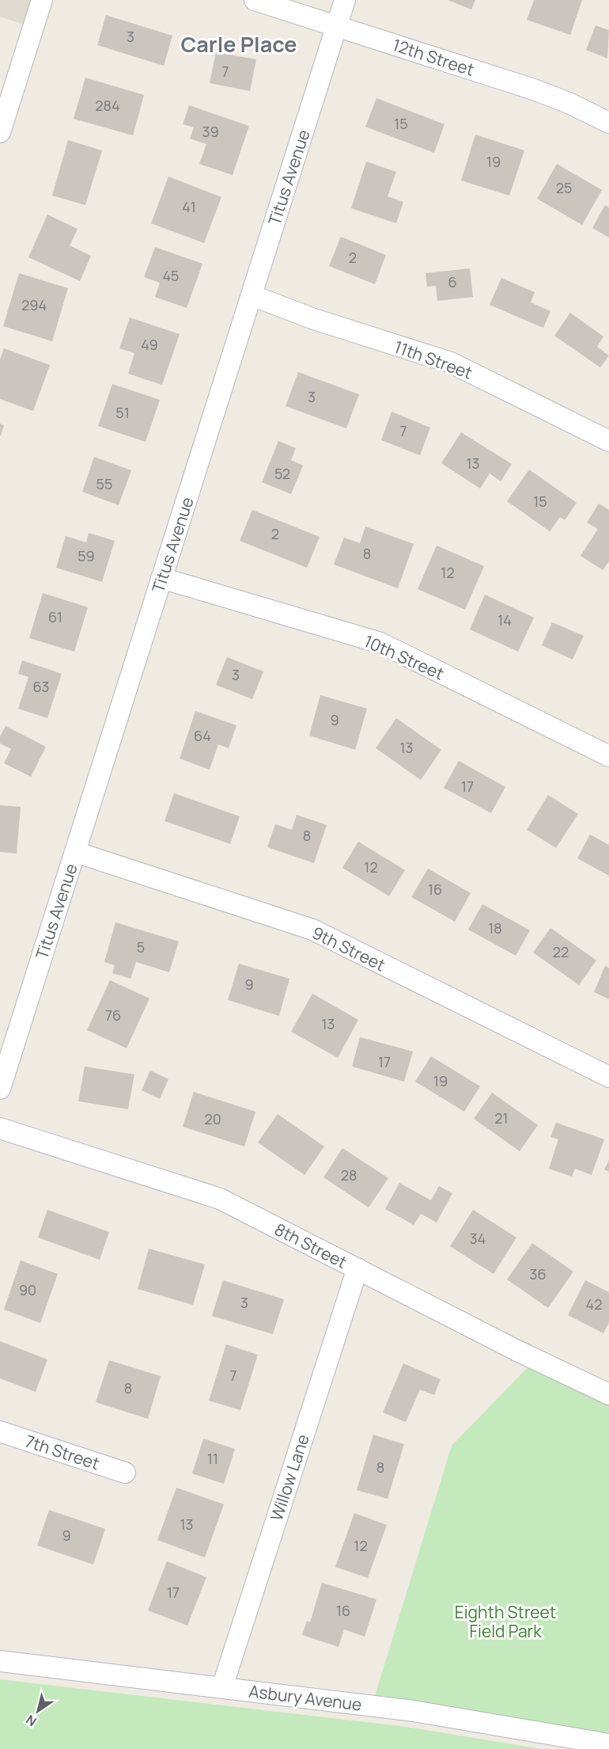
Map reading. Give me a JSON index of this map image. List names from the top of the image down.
{
  "streets": {
    "street": [
      "12th Street",
      "Titus Avenue",
      "11th Street",
      "10th Street",
      "9th Street",
      "8th Street",
      "7th Street",
      "Willow Lane",
      "Asbury Avenue"
    ]
  },
  "crossings": [
    ["12th Street", "Titus Avenue"],
    ["Titus Avenue", "11th Street"],
    ["Titus Avenue", "10th Street"],
    ["Titus Avenue", "9th Street"],
    ["8th Street", "Willow Lane"],
    ["Willow Lane", "Asbury Avenue"]
  ],
  "districts": ["Carle Place"],
  "parks": ["Eighth Street Field Park"],
  "house_numbers": [
    "3",
    "7",
    "284",
    "15",
    "39",
    "19",
    "25",
    "41",
    "2",
    "45",
    "6",
    "294",
    "49",
    "3",
    "51",
    "7",
    "13",
    "52",
    "55",
    "15",
    "2",
    "8",
    "59",
    "12",
    "61",
    "14",
    "3",
    "63",
    "9",
    "64",
    "13",
    "17",
    "8",
    "12",
    "16",
    "18",
    "5",
    "22",
    "9",
    "76",
    "13",
    "17",
    "19",
    "21",
    "20",
    "28",
    "34",
    "36",
    "90",
    "3",
    "42",
    "7",
    "8",
    "11",
    "8",
    "13",
    "9",
    "12",
    "17",
    "16"
  ],
  "north": "bottom left"
}
